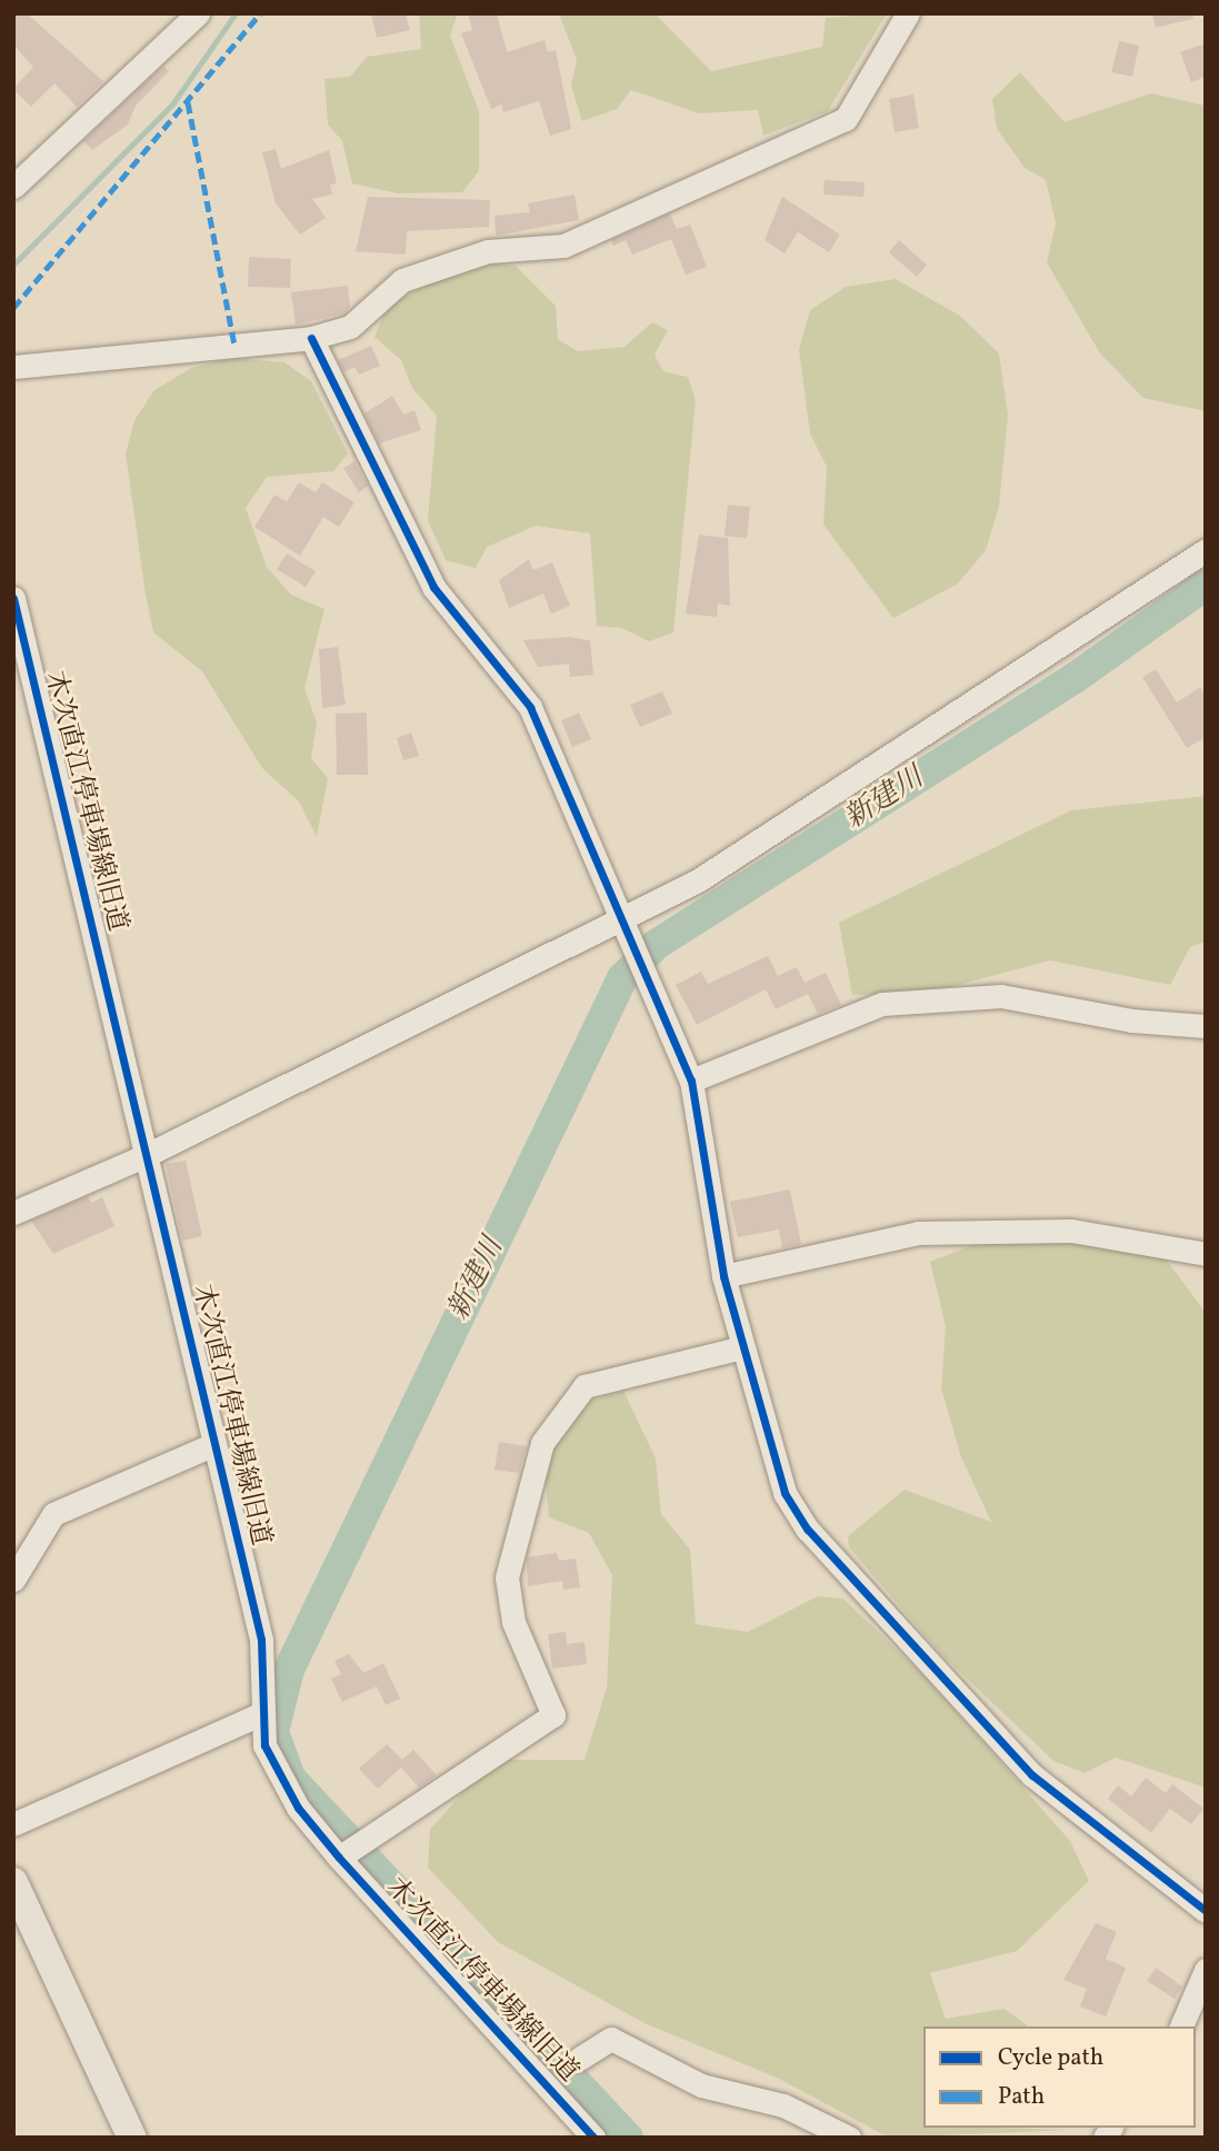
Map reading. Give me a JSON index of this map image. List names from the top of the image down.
{
  "streets": {
    "street": ["木次直江停車場線旧道"]
  },
  "water": ["新建川"],
  "legend": ["Cycle path", "Path"]
}
